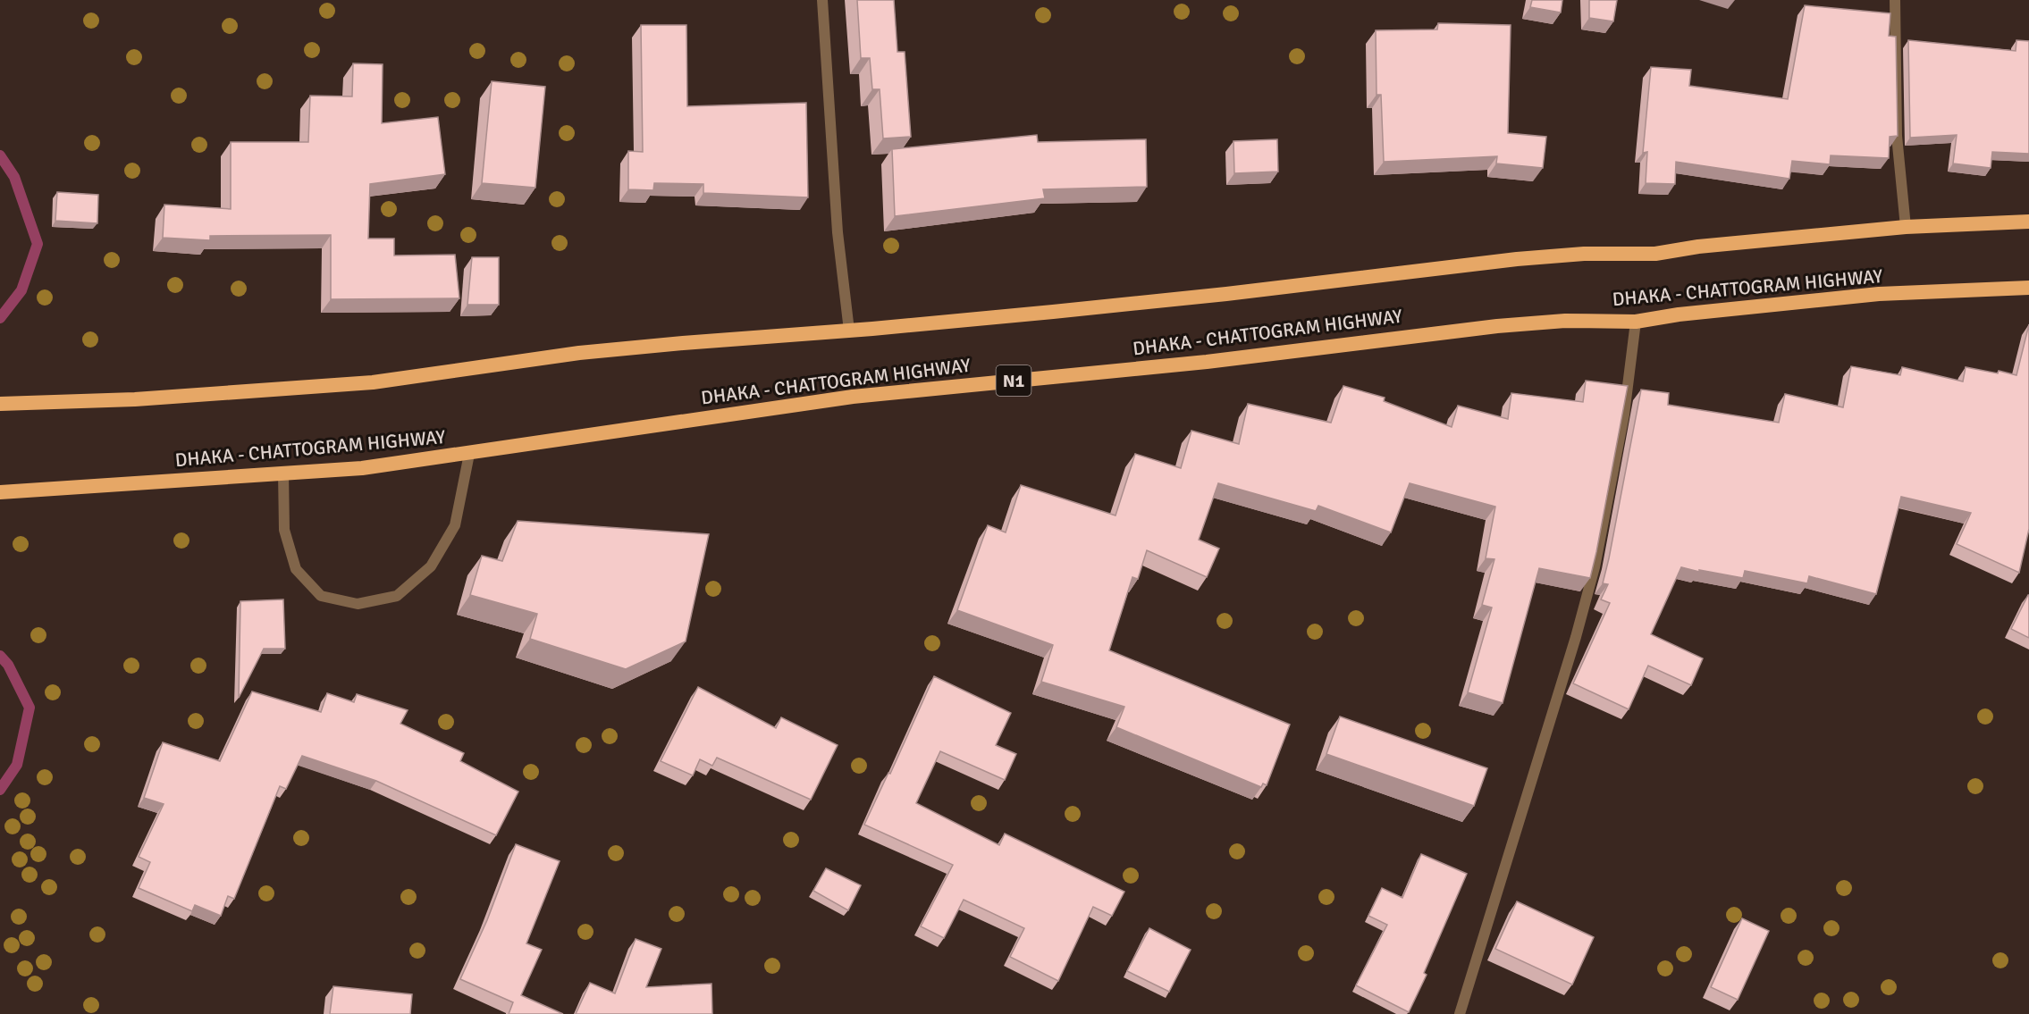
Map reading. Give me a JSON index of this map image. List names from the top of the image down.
{
  "streets": {
    "highway": ["DHAKA - CHATTOGRAM HIGHWAY", "N1"]
  }
}
